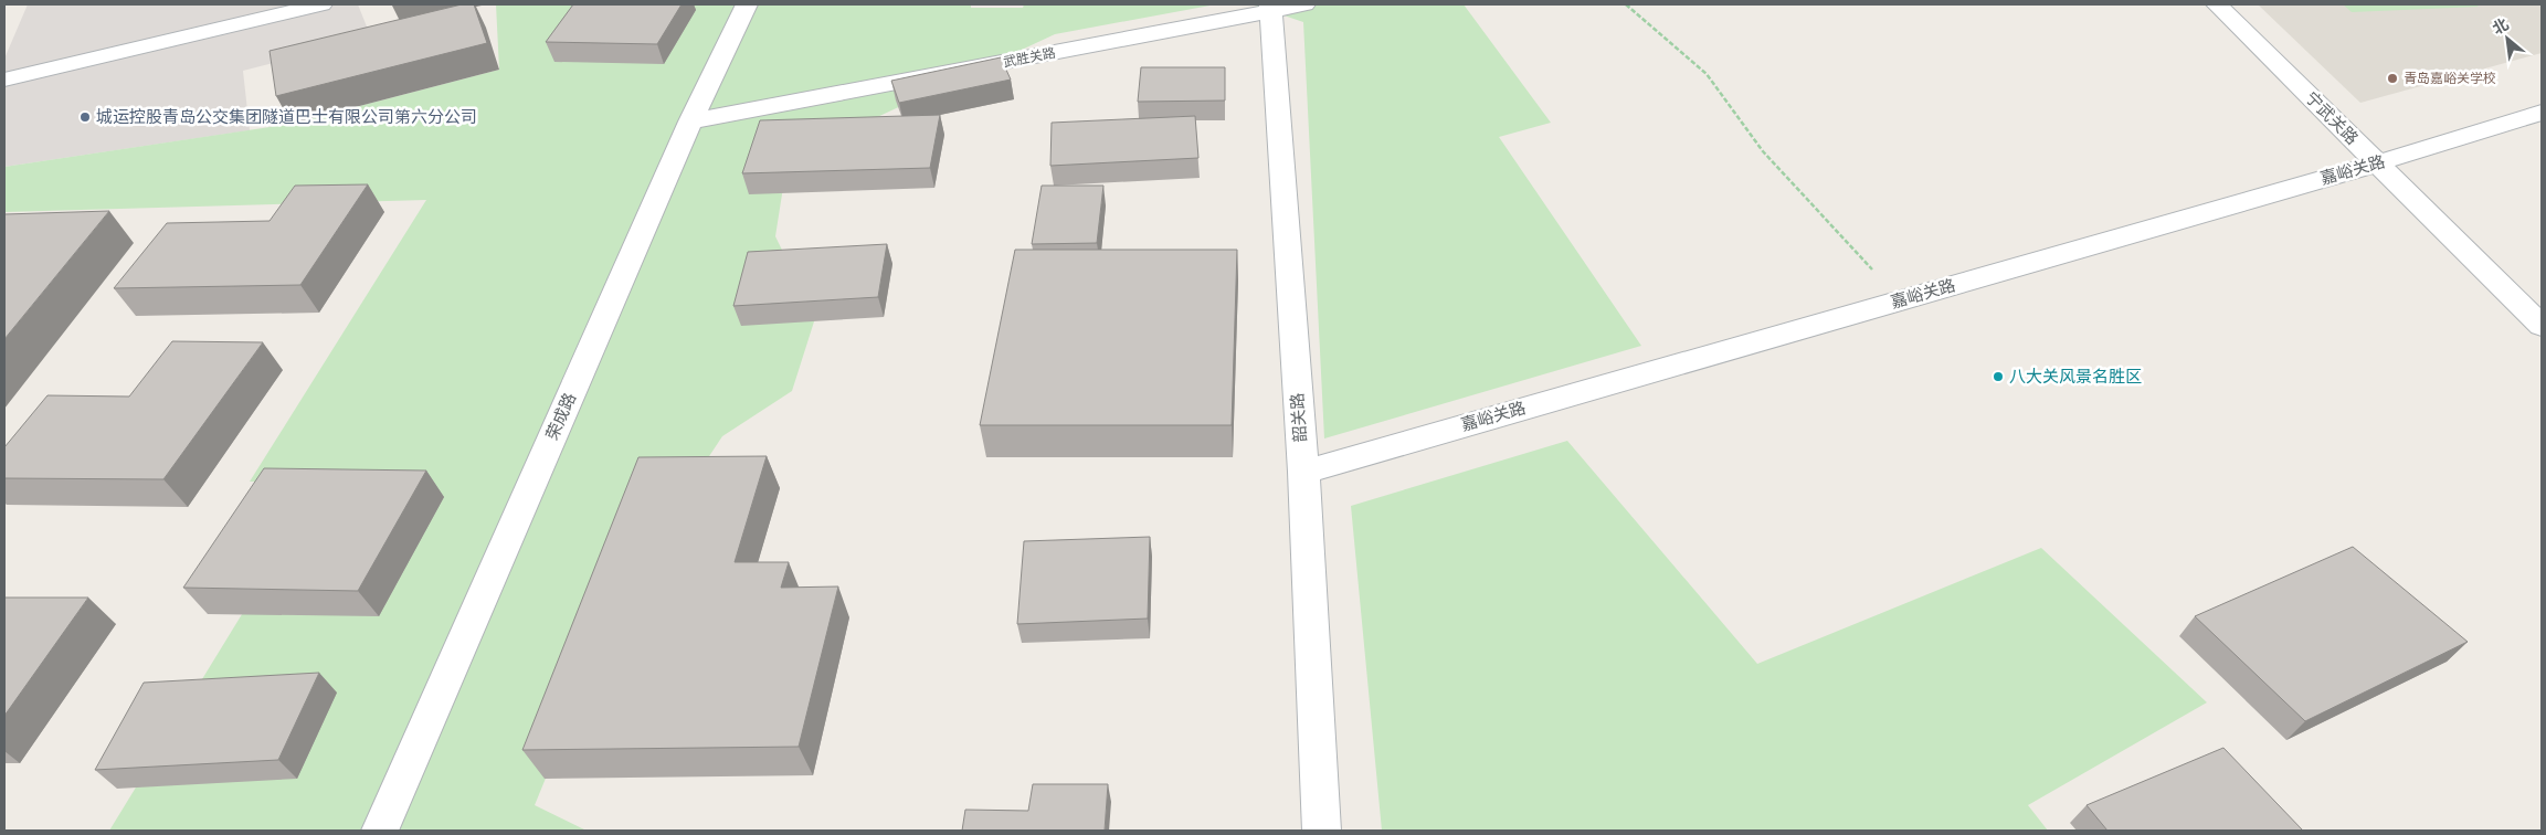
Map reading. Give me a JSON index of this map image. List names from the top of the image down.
{
  "streets": {
    "street": [
      "武胜关路",
      "宁武关路",
      "嘉峪关路",
      "荣成路",
      "韶关路"
    ]
  },
  "crossings": [
    ["武胜关路", "荣成路"],
    ["武胜关路", "韶关路"],
    ["宁武关路", "嘉峪关路"],
    ["嘉峪关路", "韶关路"]
  ],
  "places": ["青岛嘉峪关学校", "城运控股青岛公交集团隧道巴士有限公司第六分公司", "八大关风景名胜区"],
  "north": "top left"
}
